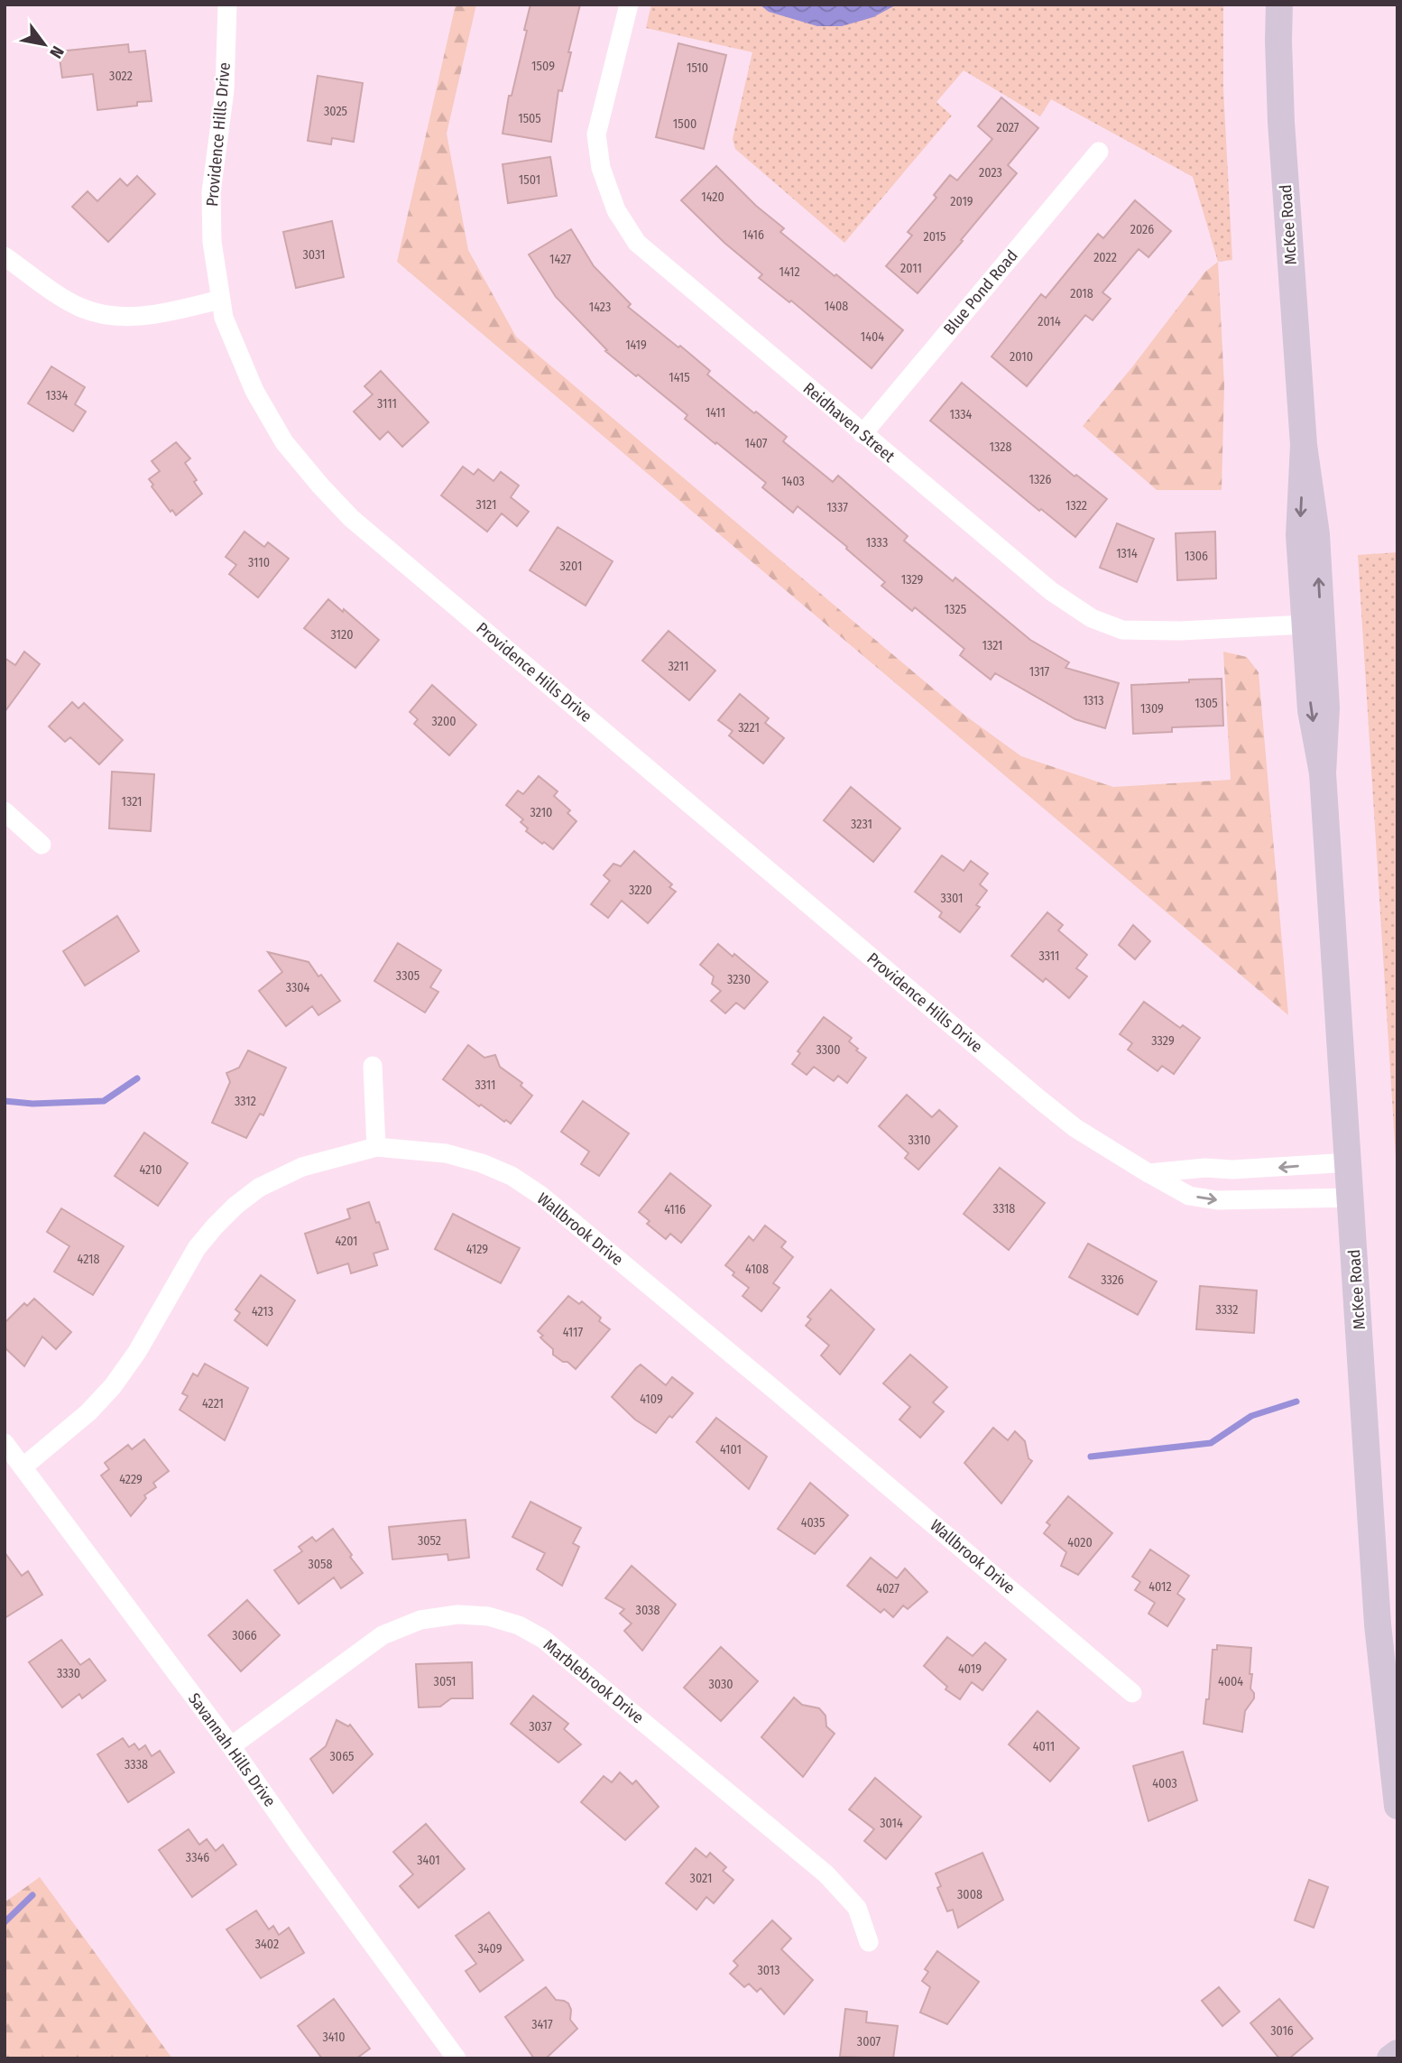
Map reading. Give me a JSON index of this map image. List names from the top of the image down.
{
  "streets": {
    "street": [
      "Providence Hills Drive",
      "McKee Road",
      "Blue Pond Road",
      "Reidhaven Street",
      "Wallbrook Drive",
      "Marblebrook Drive",
      "Savannah Hills Drive"
    ]
  },
  "crossings": [
    ["Providence Hills Drive", "McKee Road"],
    ["McKee Road", "Reidhaven Street"],
    ["Blue Pond Road", "Reidhaven Street"],
    ["Wallbrook Drive", "Savannah Hills Drive"],
    ["Marblebrook Drive", "Savannah Hills Drive"]
  ],
  "house_numbers": [
    "1509",
    "1510",
    "3022",
    "3025",
    "1505",
    "1500",
    "2027",
    "2023",
    "1501",
    "1420",
    "2019",
    "2026",
    "1416",
    "2015",
    "3031",
    "2022",
    "1427",
    "2011",
    "1412",
    "2018",
    "1408",
    "1423",
    "2014",
    "1404",
    "1419",
    "2010",
    "1415",
    "1334",
    "3111",
    "1411",
    "1334",
    "1407",
    "1328",
    "1326",
    "1403",
    "3121",
    "1322",
    "1337",
    "1333",
    "1314",
    "1306",
    "3110",
    "3201",
    "1329",
    "1325",
    "3120",
    "1321",
    "3211",
    "1317",
    "1313",
    "1305",
    "1309",
    "3200",
    "3221",
    "1321",
    "3210",
    "3231",
    "3220",
    "3301",
    "3311",
    "3305",
    "3230",
    "3304",
    "3329",
    "3300",
    "3311",
    "3312",
    "3310",
    "4210",
    "3318",
    "4116",
    "4201",
    "4129",
    "4218",
    "4108",
    "3326",
    "3332",
    "4213",
    "4117",
    "4109",
    "4221",
    "4101",
    "4229",
    "4035",
    "3052",
    "4020",
    "3058",
    "4012",
    "4027",
    "3038",
    "3066",
    "4019",
    "3330",
    "3051",
    "4004",
    "3030",
    "3037",
    "4011",
    "3065",
    "3338",
    "4003",
    "3014",
    "3346",
    "3401",
    "3021",
    "3008",
    "3402",
    "3409",
    "3013",
    "3417",
    "3016",
    "3410",
    "3007"
  ],
  "north": "bottom right"
}
